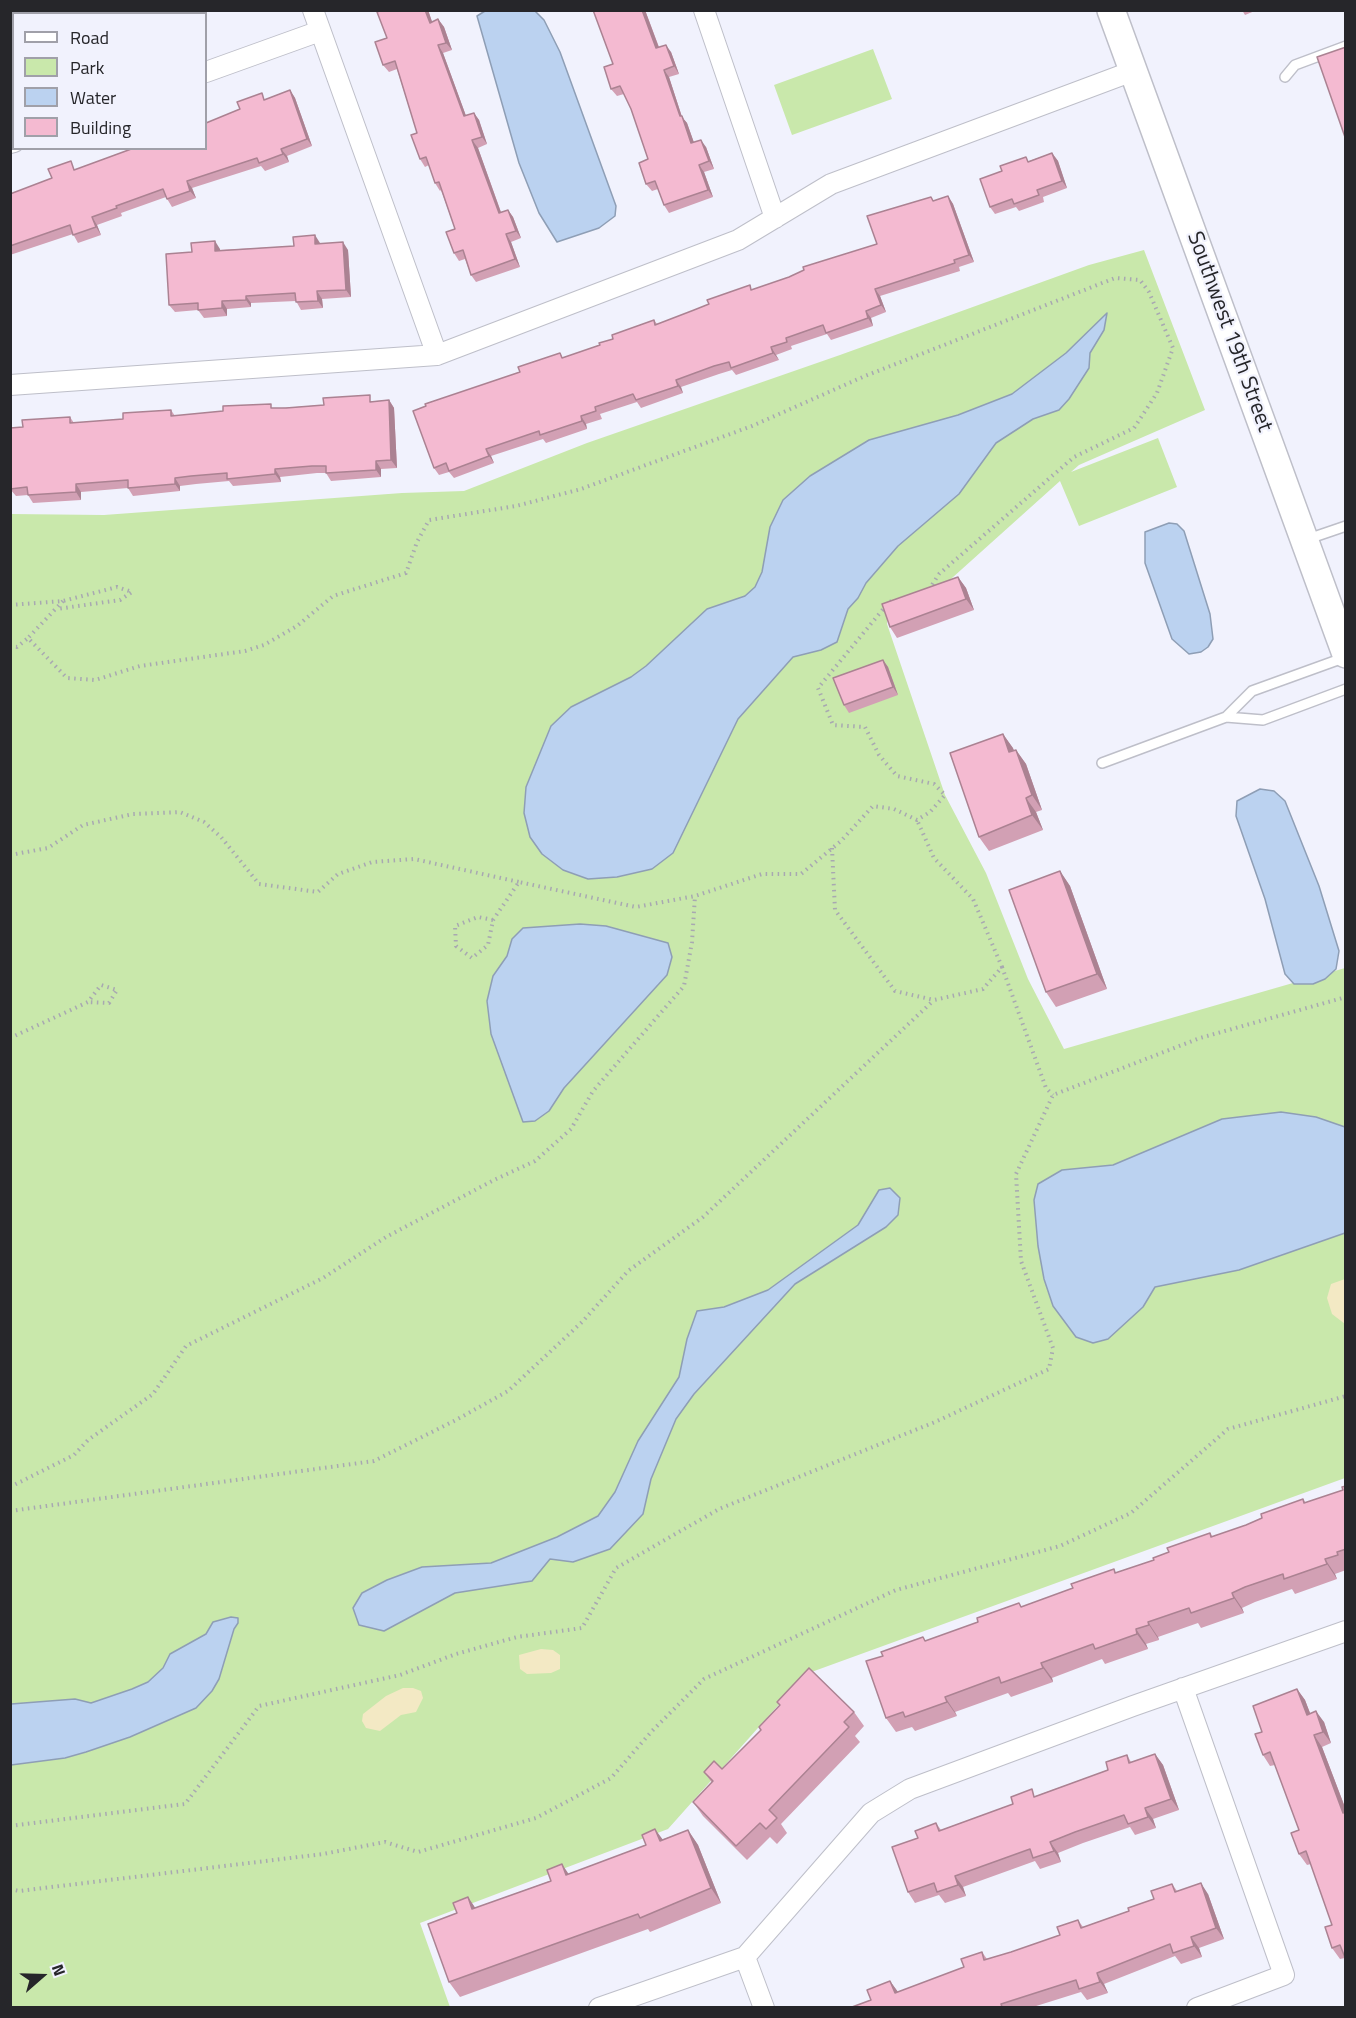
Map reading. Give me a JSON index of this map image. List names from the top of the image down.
{
  "streets": {
    "street": ["Southwest 19th Street"]
  },
  "legend": [
    "Road",
    "Park",
    "Water",
    "Building"
  ],
  "north": "right"
}
